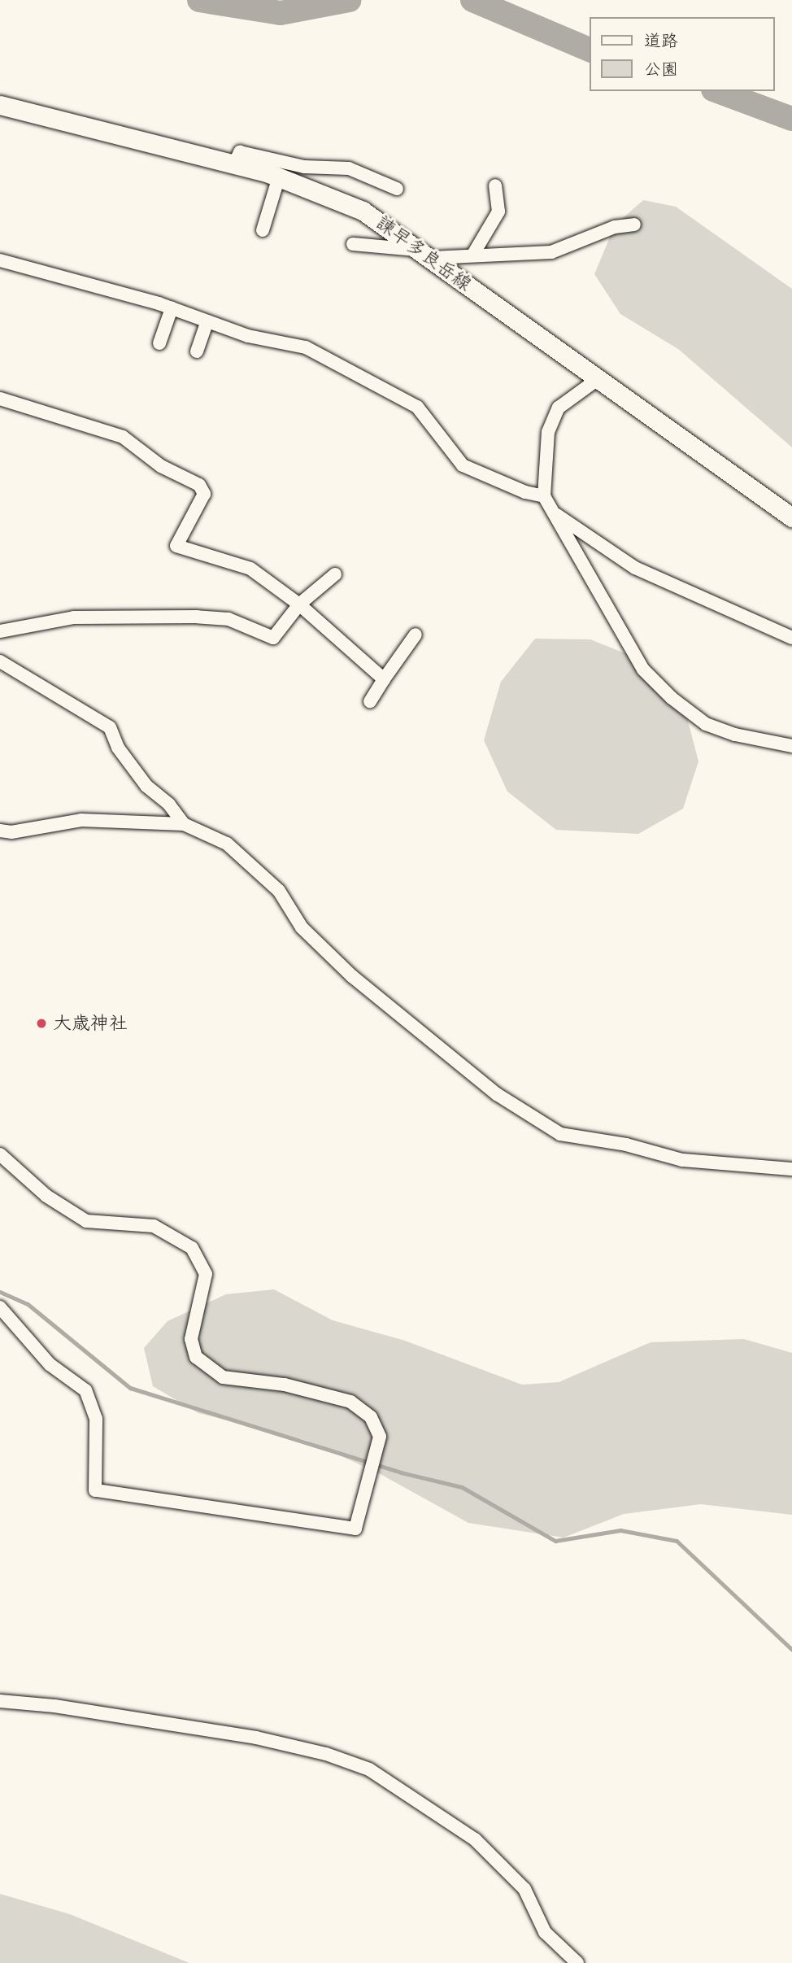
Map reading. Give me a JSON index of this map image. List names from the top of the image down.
{
  "streets": {
    "main road": ["諫早多良岳線"]
  },
  "places": ["大歳神社"],
  "legend": ["道路", "公園"]
}
